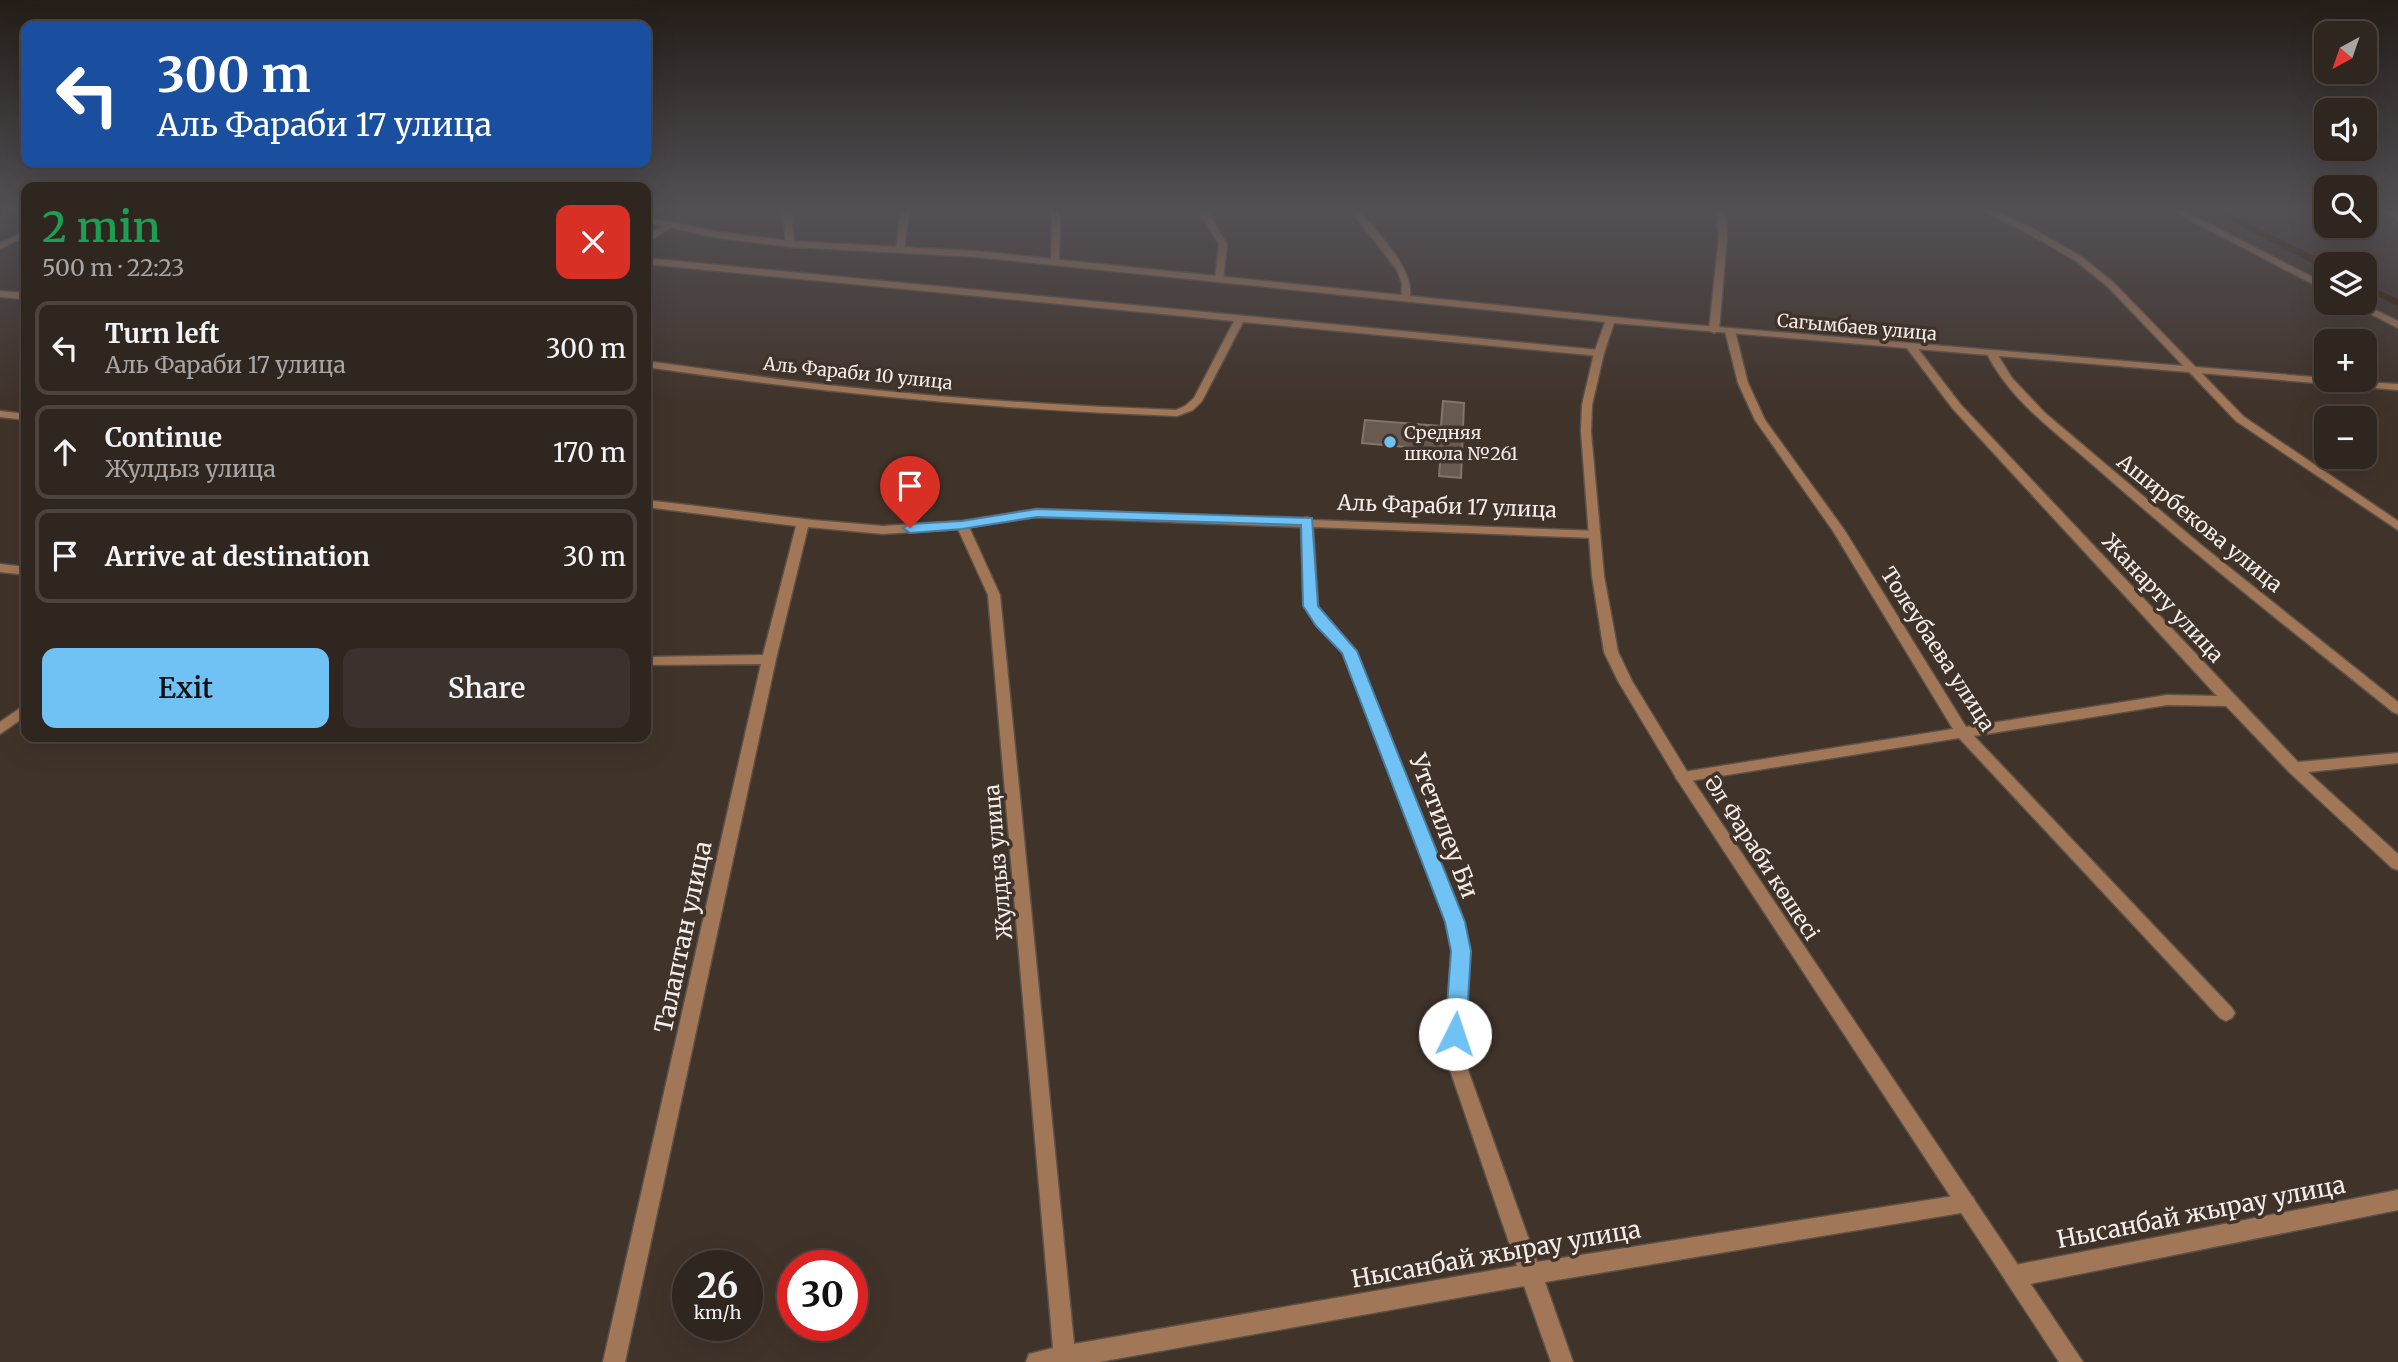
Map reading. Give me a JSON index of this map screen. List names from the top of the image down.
{
  "streets": {
    "street": [
      "Сагымбаев улица",
      "Аль Фараби 10 улица",
      "Аль Фараби 17 улица",
      "Аширбекова улица",
      "Жанарту улица",
      "Толеубаева улица",
      "Утетилеу Би",
      "Әл Фараби көшесі",
      "Жулдыз улица",
      "Талаптан улица",
      "Нысанбай жырау улица"
    ]
  },
  "crossings": [
    ["Сагымбаев улица", "Аширбекова улица"],
    ["Сагымбаев улица", "Жанарту улица"],
    ["Сагымбаев улица", "Толеубаева улица"],
    ["Сагымбаев улица", "Әл Фараби көшесі"],
    ["Аль Фараби 17 улица", "Утетилеу Би"],
    ["Аль Фараби 17 улица", "Әл Фараби көшесі"],
    ["Аль Фараби 17 улица", "Жулдыз улица"],
    ["Утетилеу Би", "Нысанбай жырау улица"],
    ["Әл Фараби көшесі", "Нысанбай жырау улица"],
    ["Жулдыз улица", "Нысанбай жырау улица"]
  ],
  "places": ["Средняя школа №261"],
  "north": "bottom left",
  "page": {
    "map_buttons": ["+", "−"],
    "turn": ["300 m", "Аль Фараби 17 улица"],
    "heading": ["2 min", "500 m · 22:23"],
    "list": [
      {
        "name": "Turn left",
        "note": "Аль Фараби 17 улица",
        "value": "300 m"
      },
      {
        "name": "Continue",
        "note": "Жулдыз улица",
        "value": "170 m"
      },
      {
        "name": "Arrive at destination",
        "value": "30 m"
      }
    ],
    "buttons": ["Exit", "Share"],
    "speed": "26 km/h",
    "limit": "30"
  }
}
